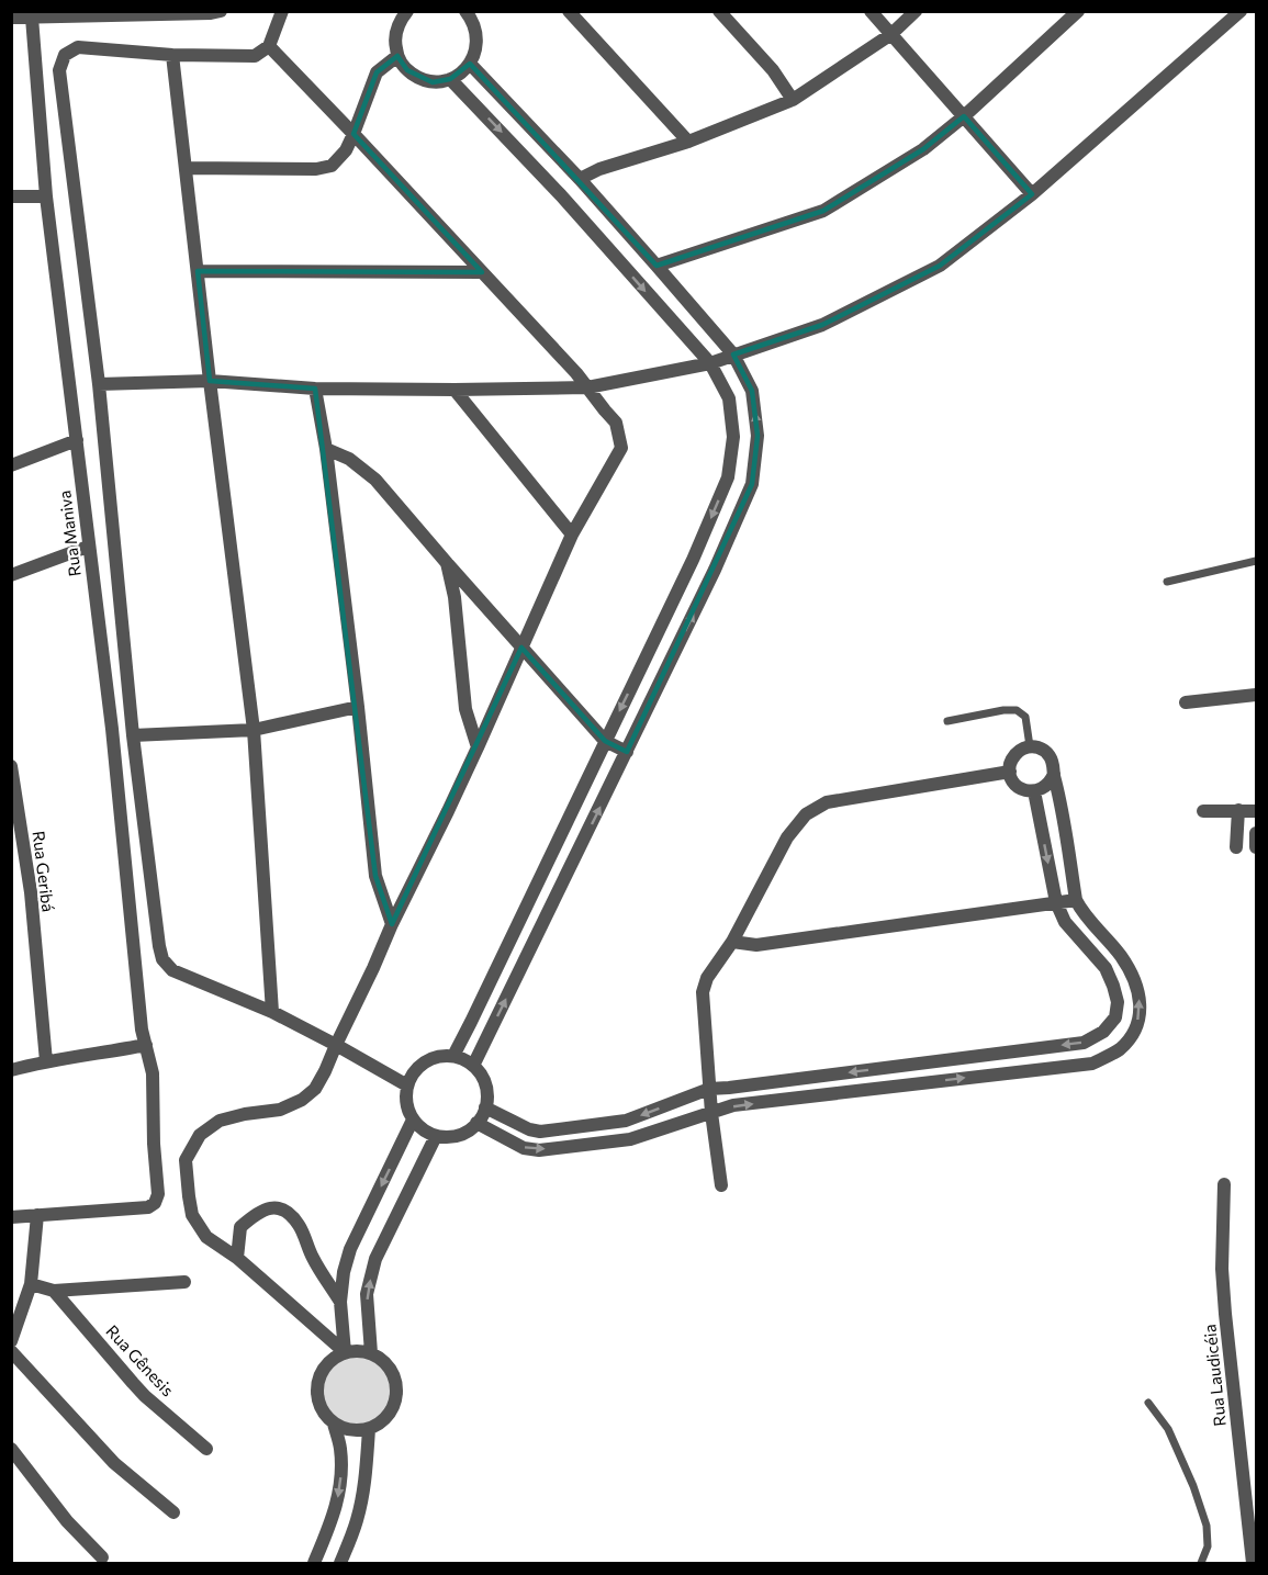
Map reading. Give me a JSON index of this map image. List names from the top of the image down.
{
  "streets": {
    "street": [
      "Rua Maniva",
      "Rua Geribá",
      "Rua Gênesis",
      "Rua Laudicéia"
    ]
  }
}
